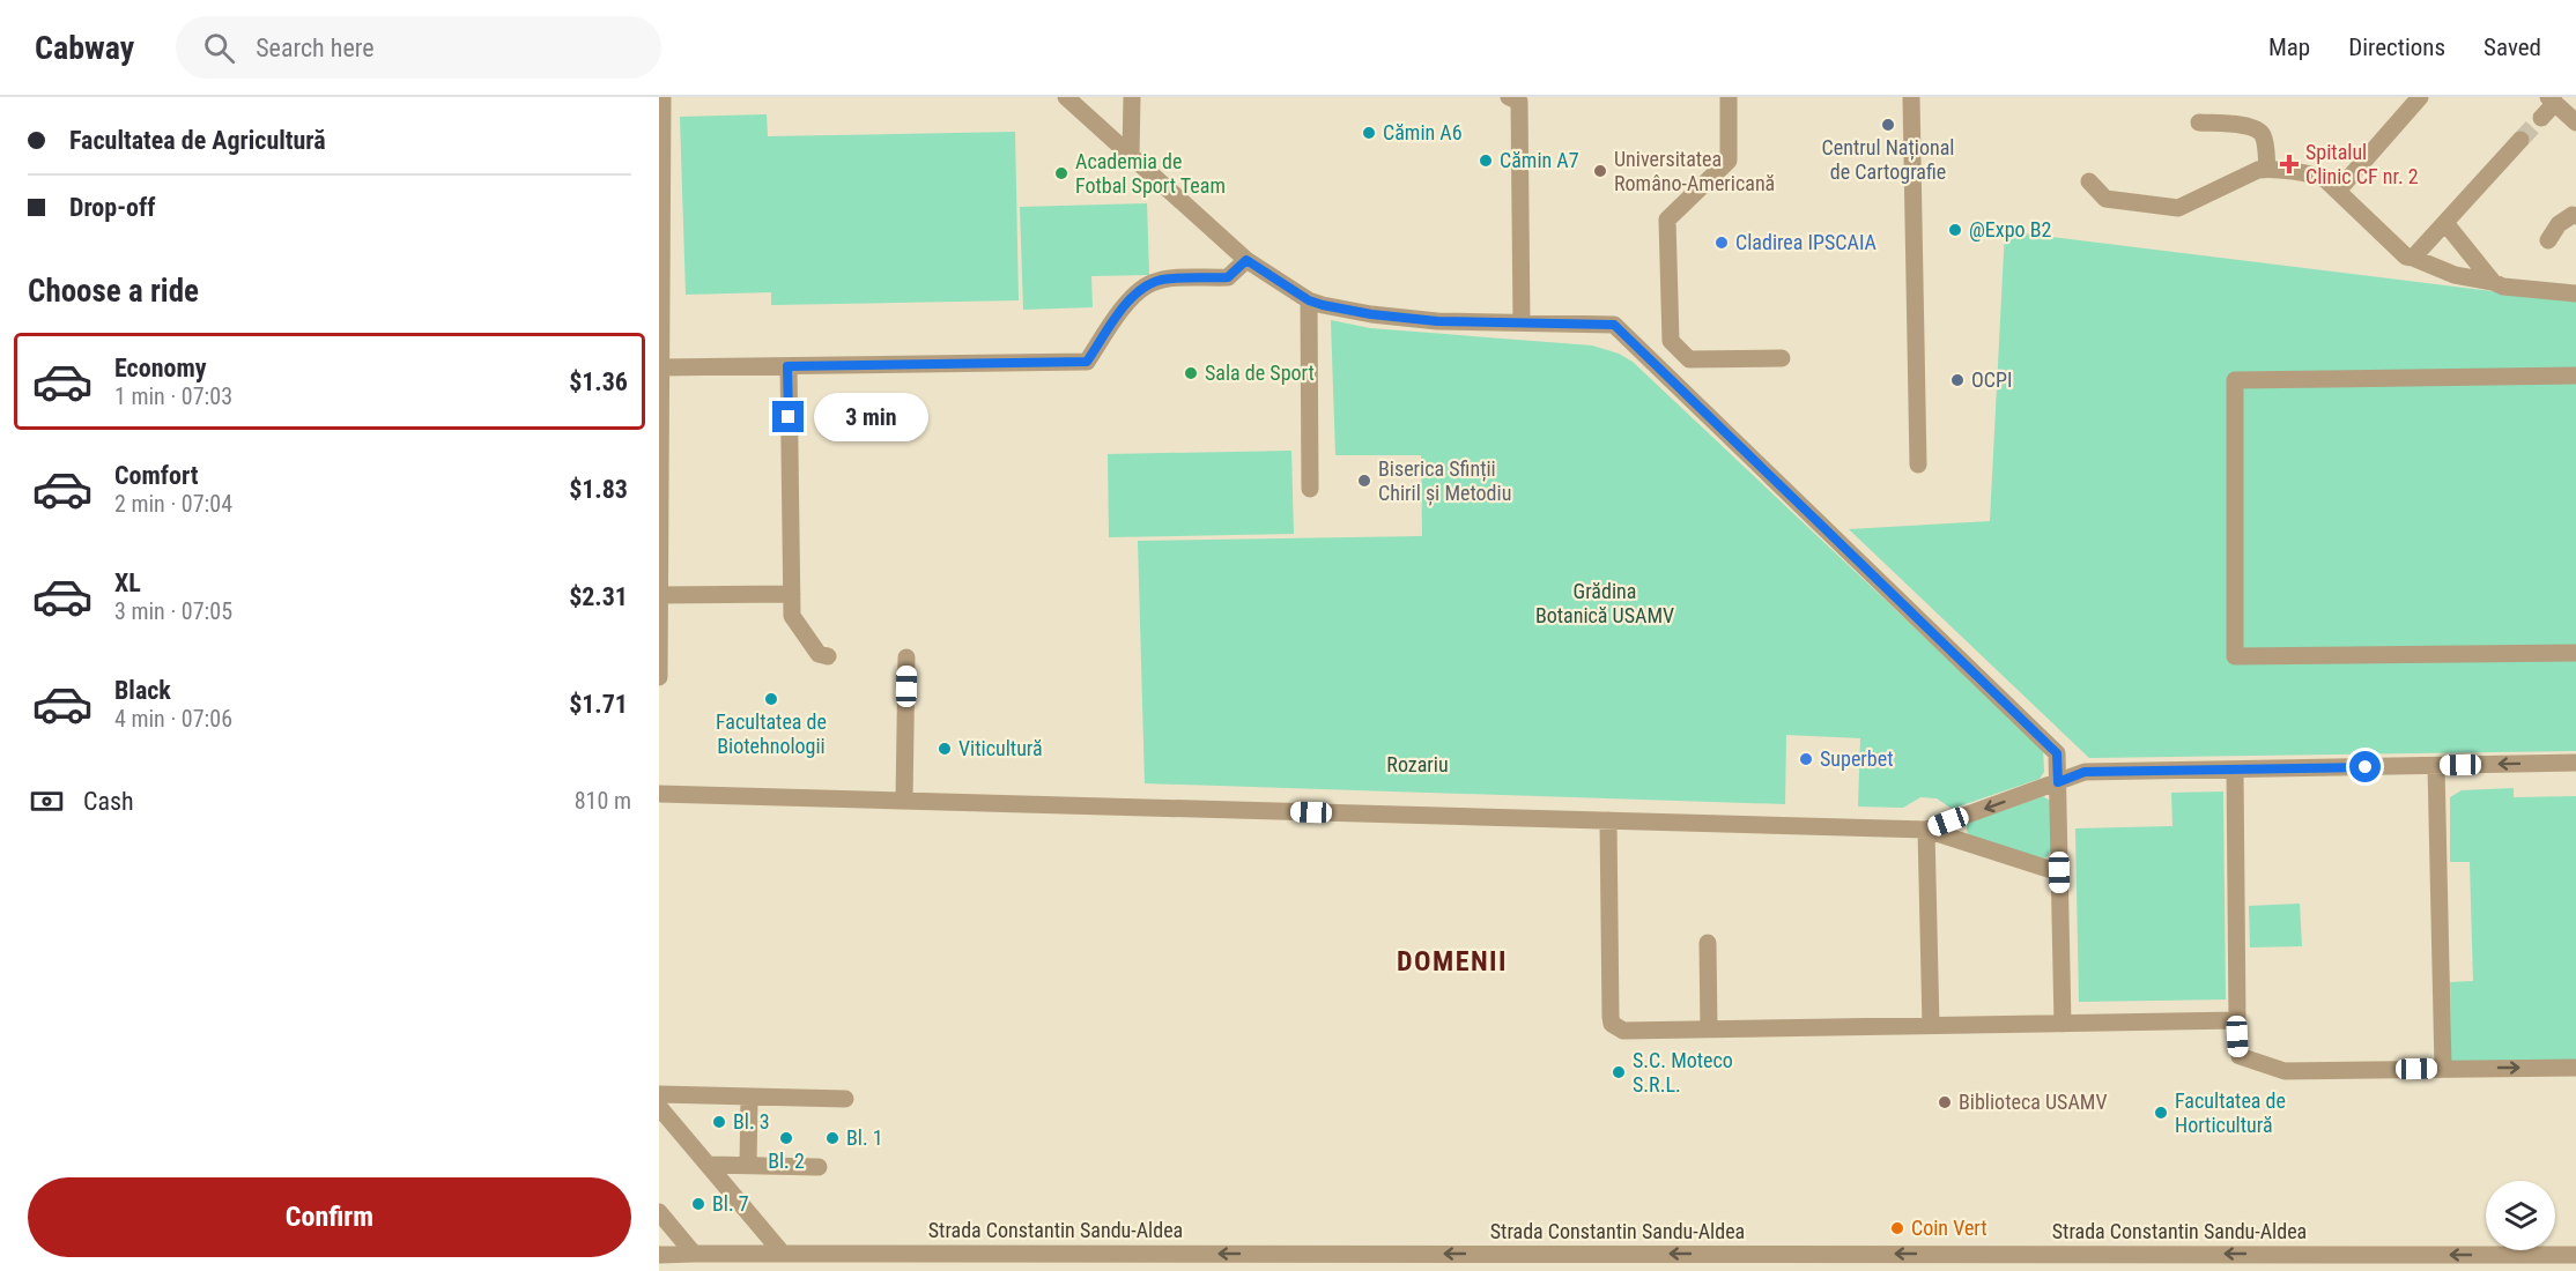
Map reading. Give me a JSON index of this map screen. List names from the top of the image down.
{
  "streets": {
    "street": ["Strada Constantin Sandu-Aldea"]
  },
  "one_way": ["Strada Constantin Sandu-Aldea"],
  "districts": ["DOMENII"],
  "parks": ["Grădina Botanică USAMV", "Rozariu"],
  "places": {
    "other": [
      "Centrul Național de Cartografie",
      "Cămin A6",
      "Cămin A7",
      "Universitatea Româno-Americană",
      "Academia de Fotbal Sport Team",
      "@Expo B2",
      "Cladirea IPSCAIA",
      "Sala de Sport",
      "OCPI",
      "Biserica Sfinții Chiril și Metodiu",
      "Facultatea de Biotehnologii",
      "Viticultură",
      "Superbet",
      "S.C. Moteco S.R.L.",
      "Biblioteca USAMV",
      "Facultatea de Horticultură",
      "Bl. 3",
      "Bl. 2",
      "Bl. 1",
      "Bl. 7",
      "Coin Vert"
    ],
    "health": ["Spitalul Clinic CF nr. 2"]
  },
  "page": {
    "header": "Cabway",
    "search": "Search here",
    "nav": ["Map", "Directions", "Saved"],
    "banner": ["Facultatea de Agricultură", "Drop-off"],
    "heading": "Choose a ride",
    "list": [
      {
        "name": "Economy",
        "note": "1 min · 07:03",
        "value": "$1.36"
      },
      {
        "name": "Comfort",
        "note": "2 min · 07:04",
        "value": "$1.83"
      },
      {
        "name": "XL",
        "note": "3 min · 07:05",
        "value": "$2.31"
      },
      {
        "name": "Black",
        "note": "4 min · 07:06",
        "value": "$1.71"
      }
    ],
    "bubble": "3 min",
    "pay": ["Cash", "810 m"],
    "buttons": "Confirm"
  }
}
